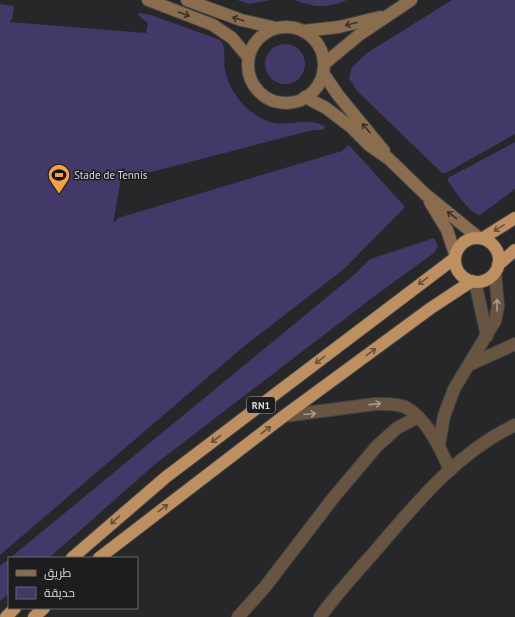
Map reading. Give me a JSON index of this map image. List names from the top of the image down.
{
  "streets": {
    "highway": ["RN1"]
  },
  "places": {
    "sports": ["Stade de Tennis"]
  },
  "legend": ["طريق", "حديقة"]
}
